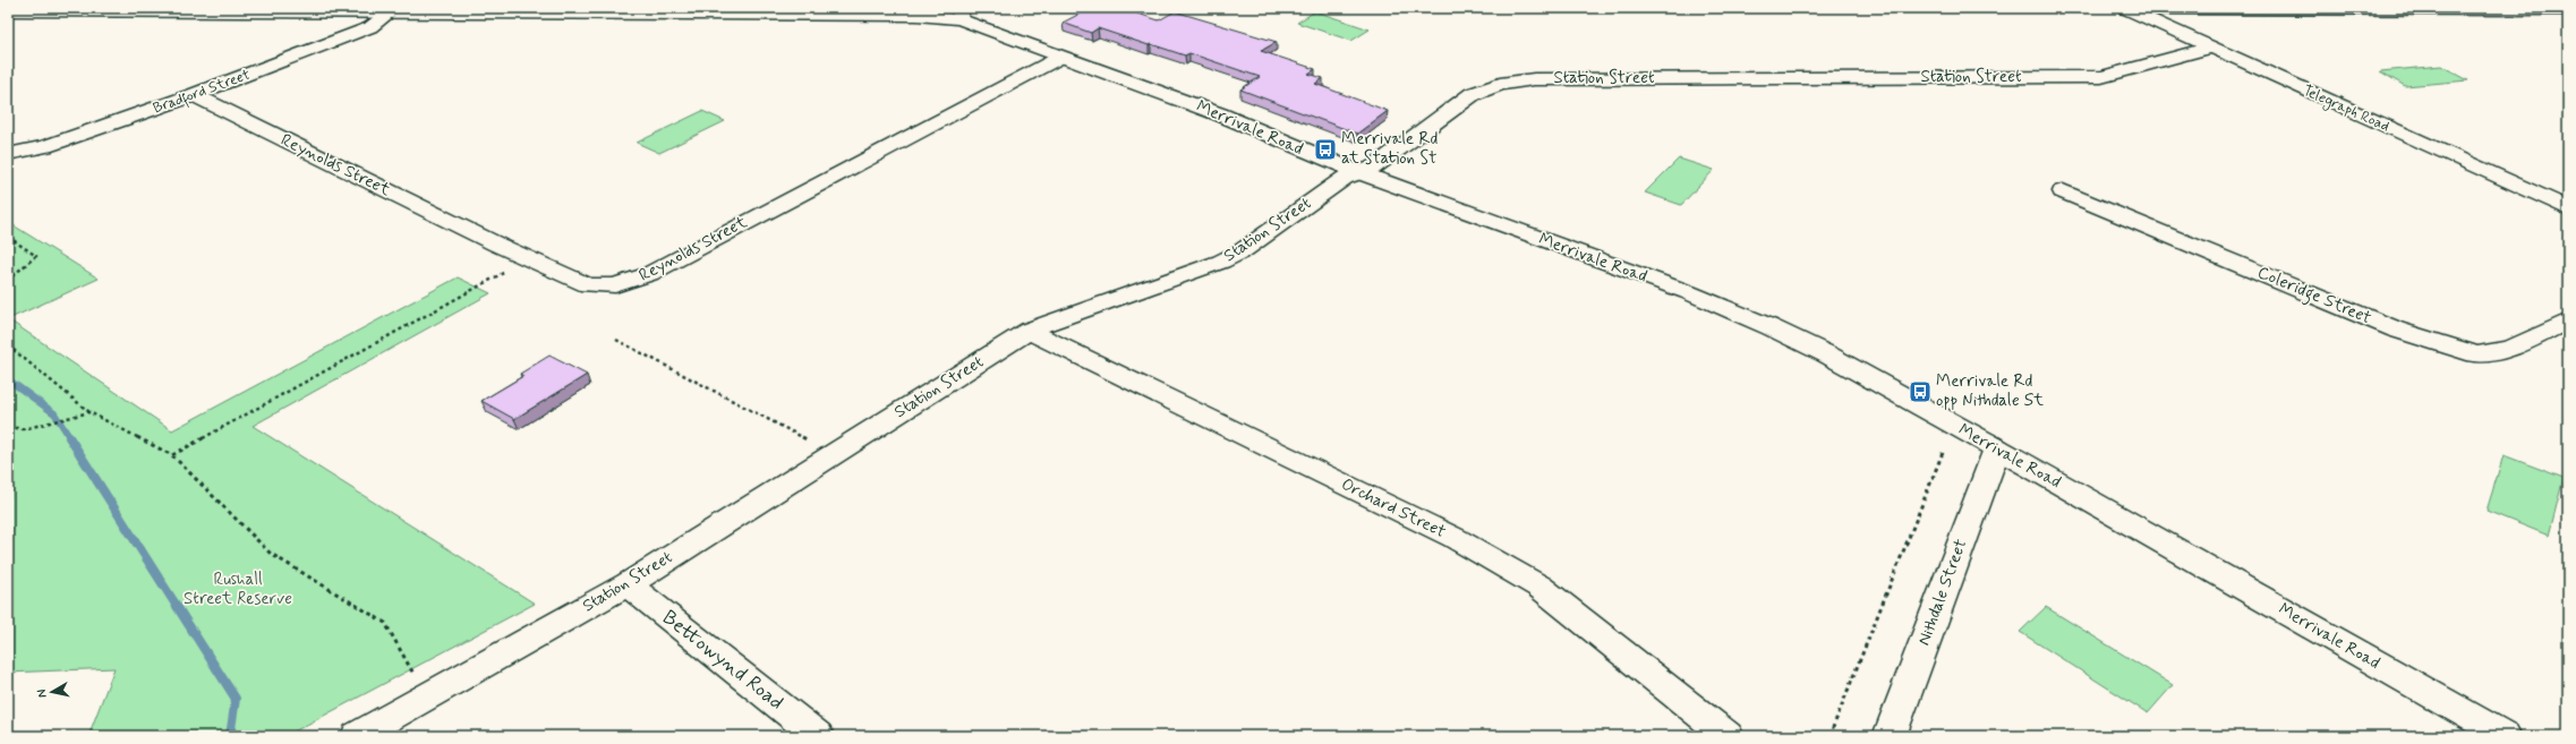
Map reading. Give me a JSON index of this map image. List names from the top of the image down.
{
  "streets": {
    "street": [
      "Station Street",
      "Bradford Street",
      "Telegraph Road",
      "Merrivale Road",
      "Reynolds Street",
      "Coleridge Street",
      "Orchard Street",
      "Nithdale Street",
      "Bettowynd Road"
    ]
  },
  "crossings": [
    ["Station Street", "Telegraph Road"],
    ["Station Street", "Merrivale Road"],
    ["Station Street", "Orchard Street"],
    ["Station Street", "Bettowynd Road"],
    ["Bradford Street", "Merrivale Road"],
    ["Bradford Street", "Reynolds Street"],
    ["Merrivale Road", "Reynolds Street"],
    ["Merrivale Road", "Nithdale Street"]
  ],
  "parks": ["Rushall Street Reserve"],
  "places": {
    "bus stop": ["Merrivale Rd at Station St", "Merrivale Rd opp Nithdale St"]
  },
  "north": "left"
}
